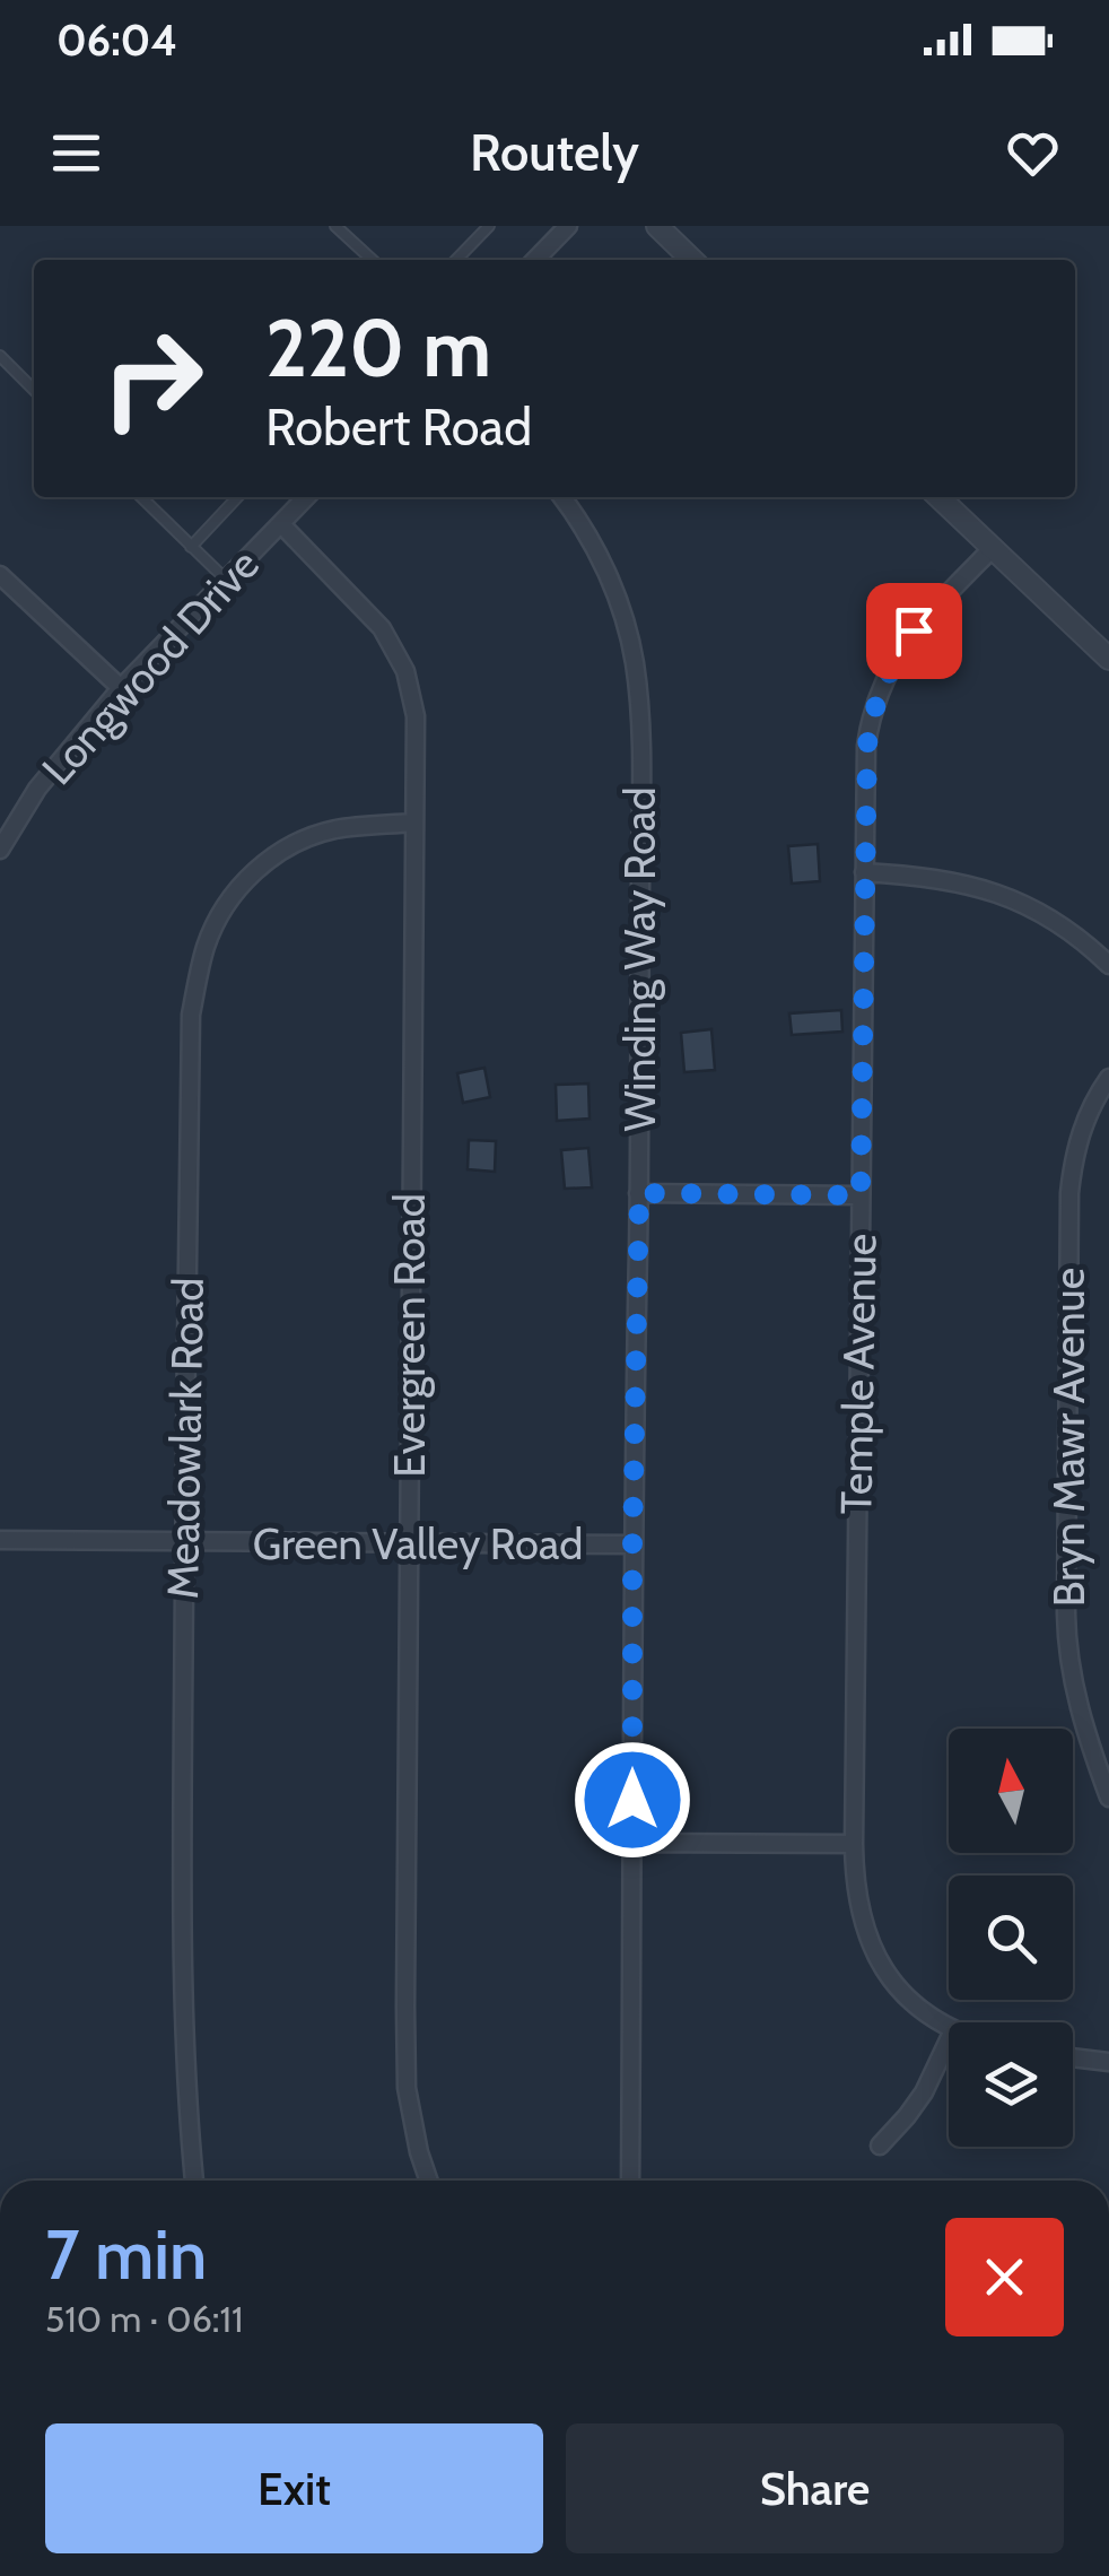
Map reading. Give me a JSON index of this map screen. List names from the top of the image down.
{
  "streets": {
    "street": [
      "Longwood Drive",
      "Winding Way Road",
      "Evergreen Road",
      "Temple Avenue",
      "Bryn Mawr Avenue",
      "Meadowlark Road",
      "Green Valley Road"
    ]
  },
  "crossings": [
    ["Longwood Drive", "Evergreen Road"],
    ["Winding Way Road", "Green Valley Road"],
    ["Evergreen Road", "Meadowlark Road"],
    ["Evergreen Road", "Green Valley Road"],
    ["Meadowlark Road", "Green Valley Road"]
  ],
  "north": "top",
  "page": {
    "status": "06:04",
    "header": "Routely",
    "turn": ["220 m", "Robert Road"],
    "heading": ["7 min", "510 m · 06:11"],
    "buttons": ["Exit", "Share"]
  }
}
